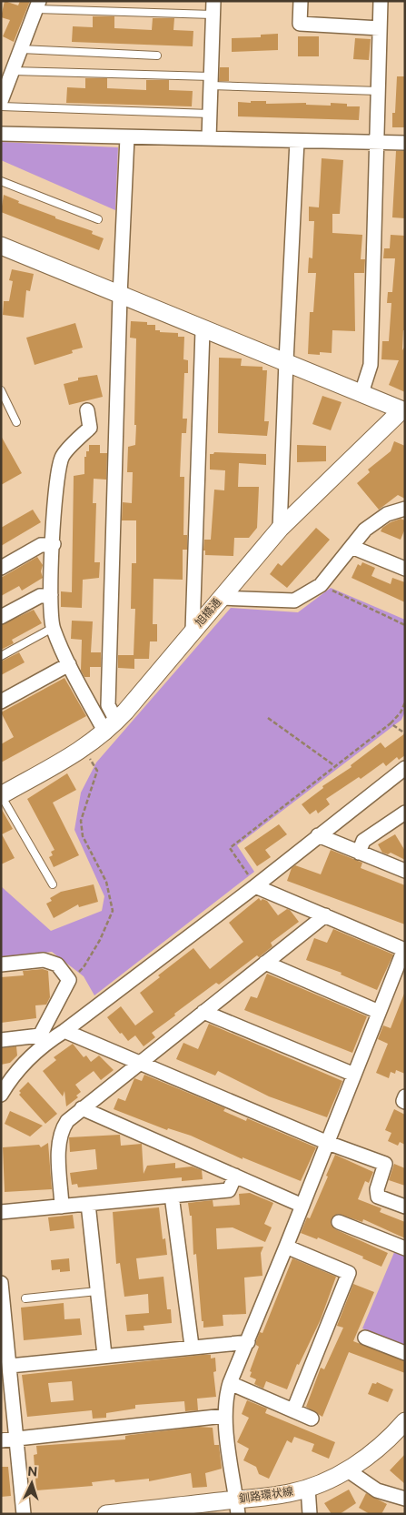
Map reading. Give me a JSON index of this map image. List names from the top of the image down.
{
  "streets": {
    "street": ["旭橋通", "釧路環状線"]
  },
  "north": "top"
}
